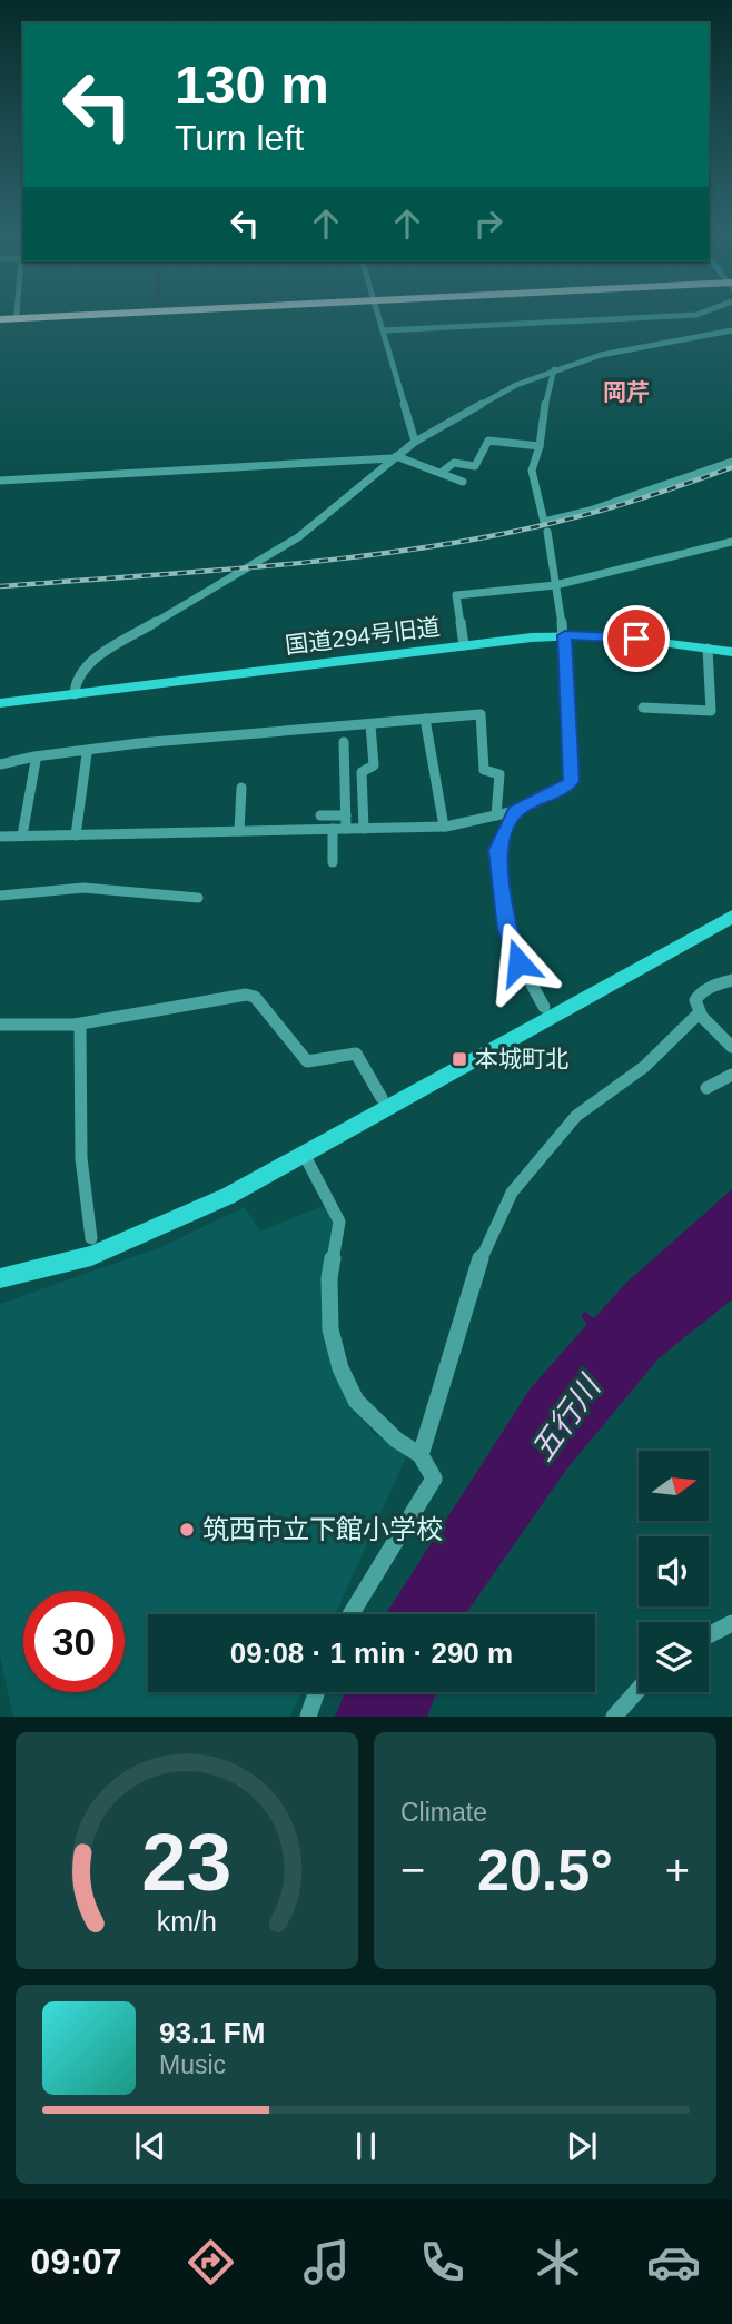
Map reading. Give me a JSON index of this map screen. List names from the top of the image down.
{
  "streets": {
    "street": ["国道294号旧道"]
  },
  "districts": ["岡芹"],
  "water": ["五行川"],
  "places": {
    "transit": ["本城町北"],
    "other": ["筑西市立下館小学校"]
  },
  "north": "right",
  "page": {
    "turn": ["130 m", "Turn left"],
    "limit": "30",
    "trip": "09:08 · 1 min · 290 m",
    "tile": "Climate",
    "heat": ["−", "20.5°", "+"],
    "song": ["93.1 FM", "Music"],
    "tabs": "09:07",
    "gauge": ["23", "km/h"]
  }
}
